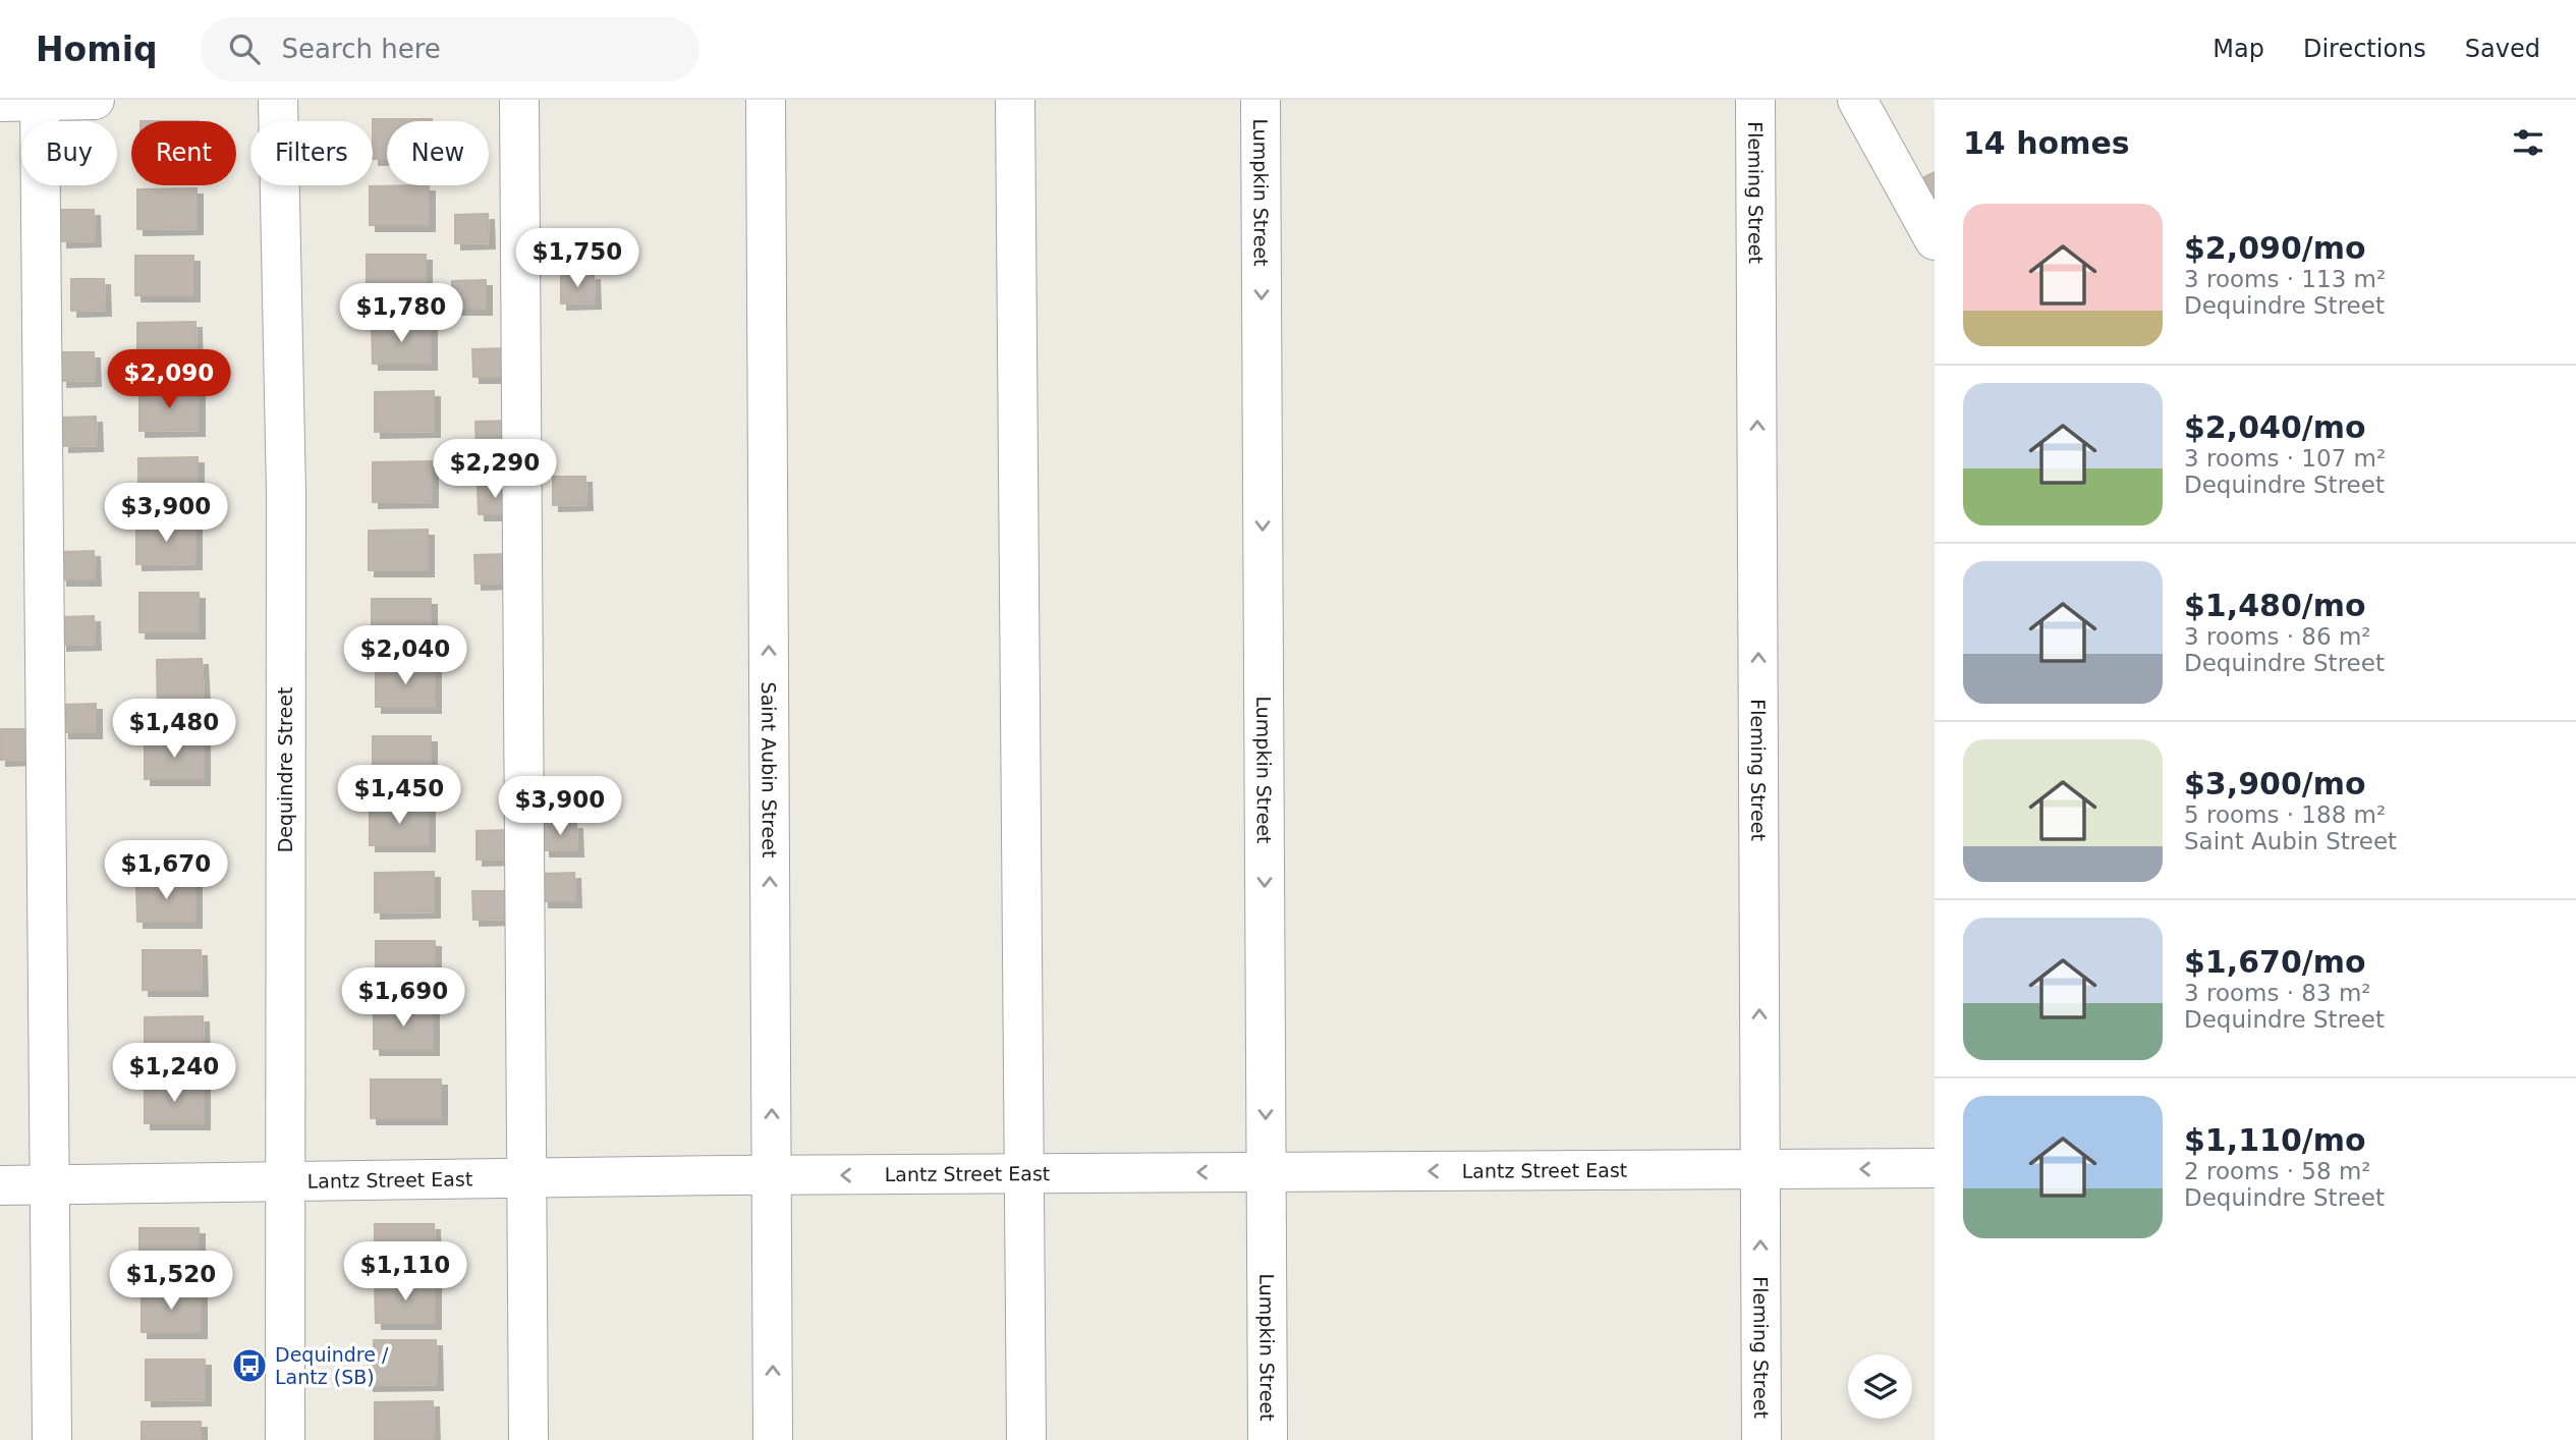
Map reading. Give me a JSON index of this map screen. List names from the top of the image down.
{
  "streets": {
    "street": [
      "Lumpkin Street",
      "Fleming Street",
      "Dequindre Street",
      "Saint Aubin Street",
      "Lantz Street East"
    ]
  },
  "crossings": [
    ["Lumpkin Street", "Lantz Street East"],
    ["Fleming Street", "Lantz Street East"],
    ["Dequindre Street", "Lantz Street East"],
    ["Saint Aubin Street", "Lantz Street East"]
  ],
  "one_way": ["Fleming Street", "Lantz Street East"],
  "places": {
    "bus stop": ["Dequindre / Lantz (SB)"]
  },
  "page": {
    "header": "Homiq",
    "search": "Search here",
    "nav": ["Map", "Directions", "Saved"],
    "heading": "14 homes",
    "chip": [
      "Buy",
      "Rent",
      "Filters",
      "New"
    ],
    "list": [
      {
        "name": "$2,090/mo",
        "note": "3 rooms · 113 m² · Dequindre Street"
      },
      {
        "name": "$2,040/mo",
        "note": "3 rooms · 107 m² · Dequindre Street"
      },
      {
        "name": "$1,480/mo",
        "note": "3 rooms · 86 m² · Dequindre Street"
      },
      {
        "name": "$3,900/mo",
        "note": "5 rooms · 188 m² · Saint Aubin Street"
      },
      {
        "name": "$1,670/mo",
        "note": "3 rooms · 83 m² · Dequindre Street"
      },
      {
        "name": "$1,110/mo",
        "note": "2 rooms · 58 m² · Dequindre Street"
      }
    ],
    "price": [
      "$1,750",
      "$1,780",
      "$2,090",
      "$2,290",
      "$3,900",
      "$2,040",
      "$1,480",
      "$1,450",
      "$3,900",
      "$1,670",
      "$1,690",
      "$1,240",
      "$1,110",
      "$1,520"
    ]
  }
}
